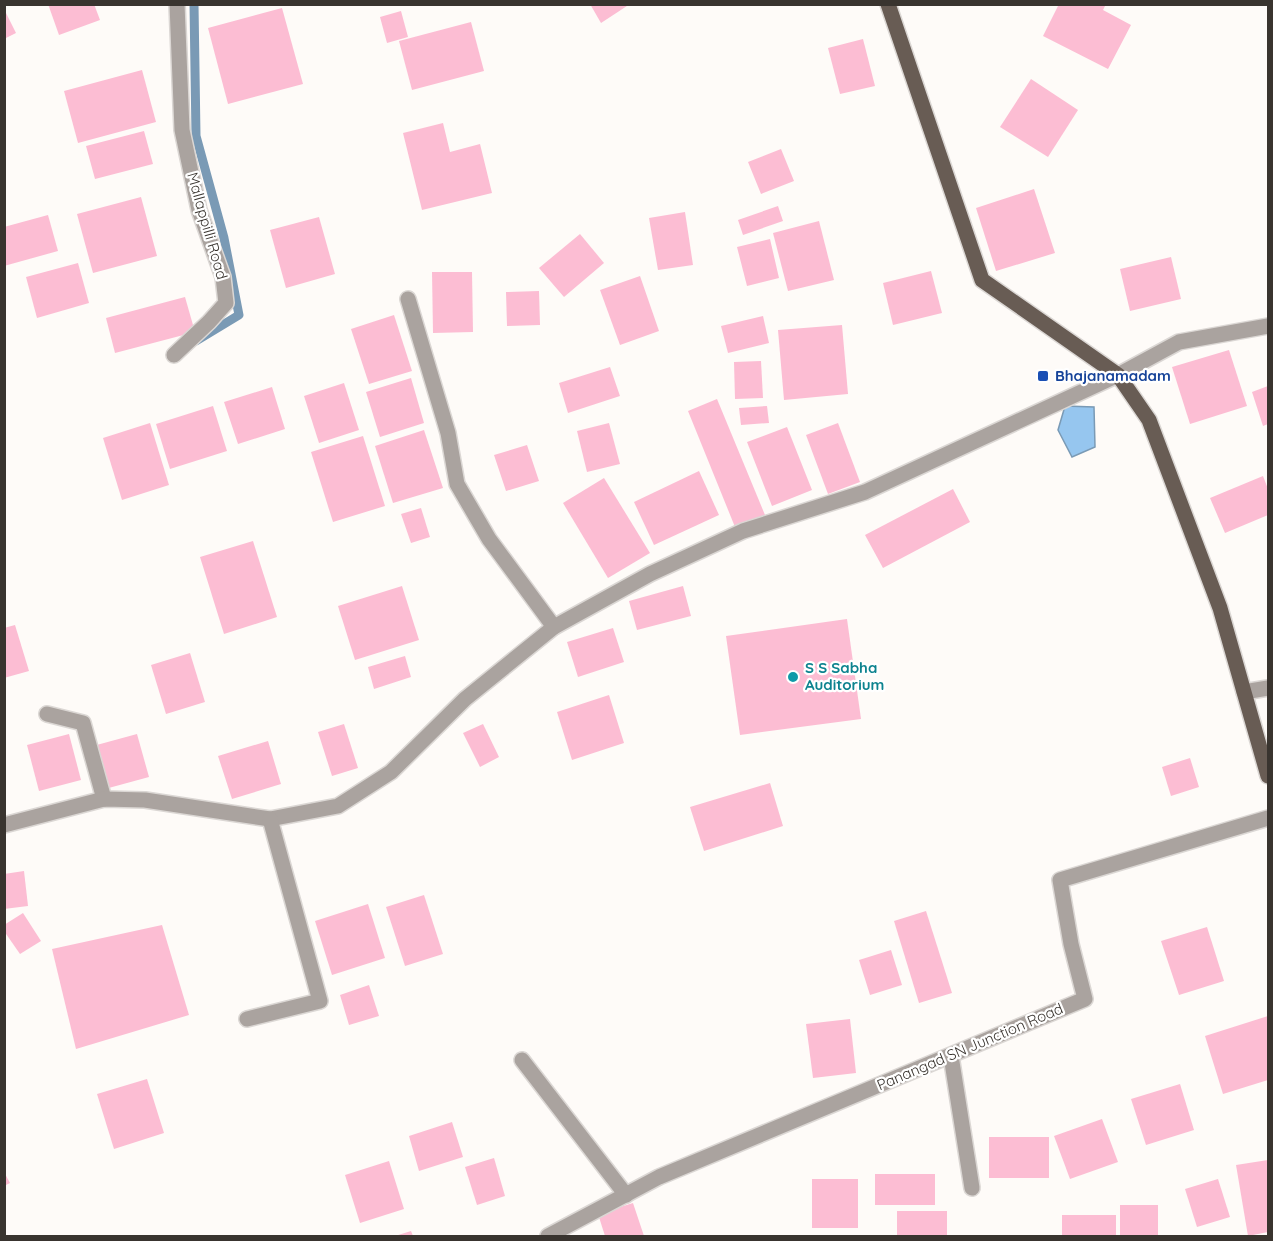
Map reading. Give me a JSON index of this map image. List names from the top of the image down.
{
  "streets": {
    "street": ["Mallappilli Road", "Panangad SN Junction Road"]
  },
  "places": {
    "transit": ["Bhajanamadam"],
    "other": ["S S Sabha Auditorium"]
  }
}
